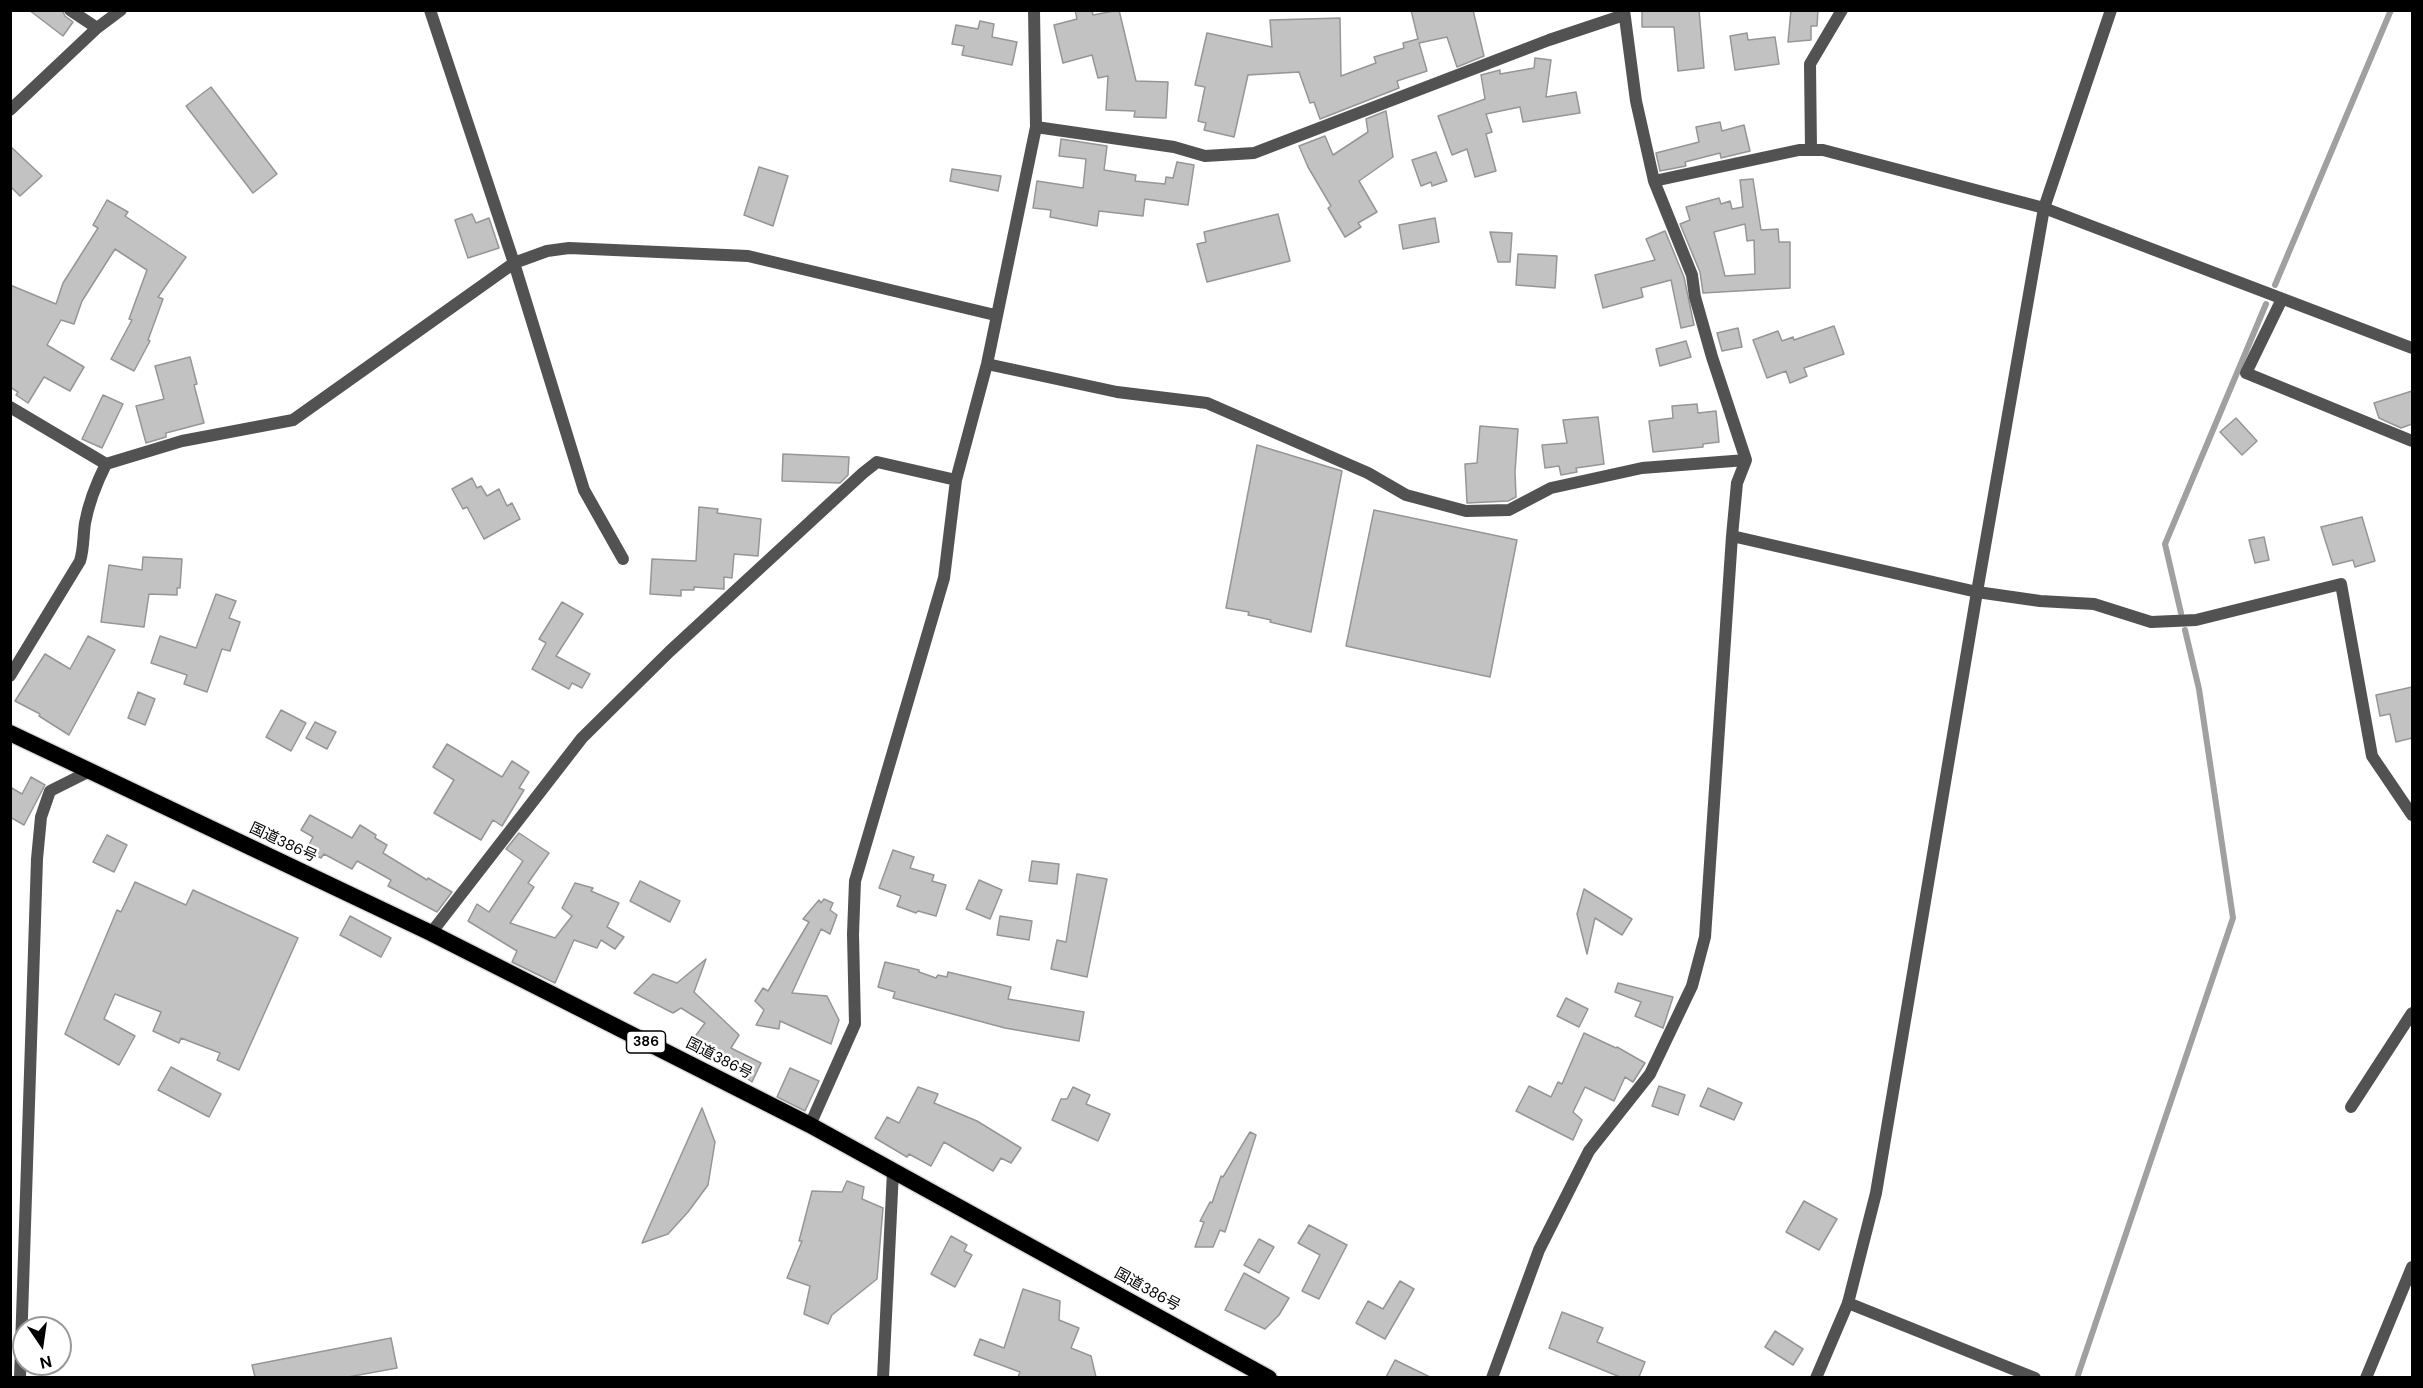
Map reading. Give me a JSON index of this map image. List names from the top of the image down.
{
  "streets": {
    "highway": ["国道386号", "386"]
  },
  "north": "bottom"
}
